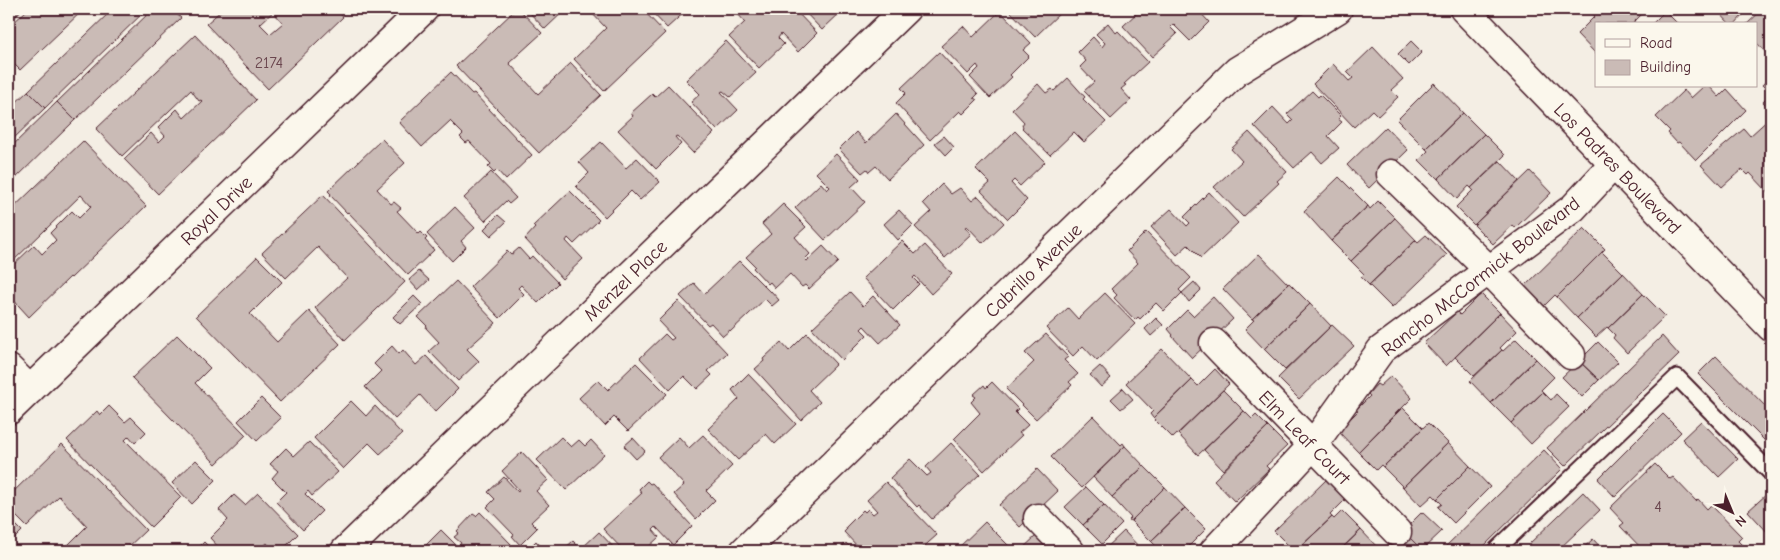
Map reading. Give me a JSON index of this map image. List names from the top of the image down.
{
  "streets": {
    "street": [
      "Los Padres Boulevard",
      "Royal Drive",
      "Cabrillo Avenue",
      "Rancho McCormick Boulevard",
      "Menzel Place",
      "Elm Leaf Court"
    ]
  },
  "crossings": [
    ["Los Padres Boulevard", "Rancho McCormick Boulevard"],
    ["Rancho McCormick Boulevard", "Elm Leaf Court"]
  ],
  "house_numbers": ["2174", "4"],
  "legend": ["Road", "Building"],
  "north": "bottom right"
}
